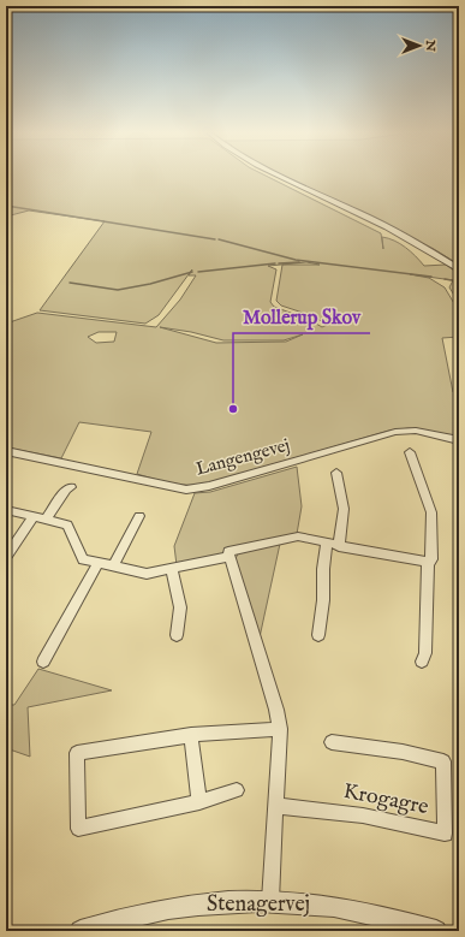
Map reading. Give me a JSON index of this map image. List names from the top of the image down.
{
  "streets": {
    "street": ["Langengevej", "Krogagre", "Stenagervej"]
  },
  "places": ["Mollerup Skov"],
  "north": "right"
}
